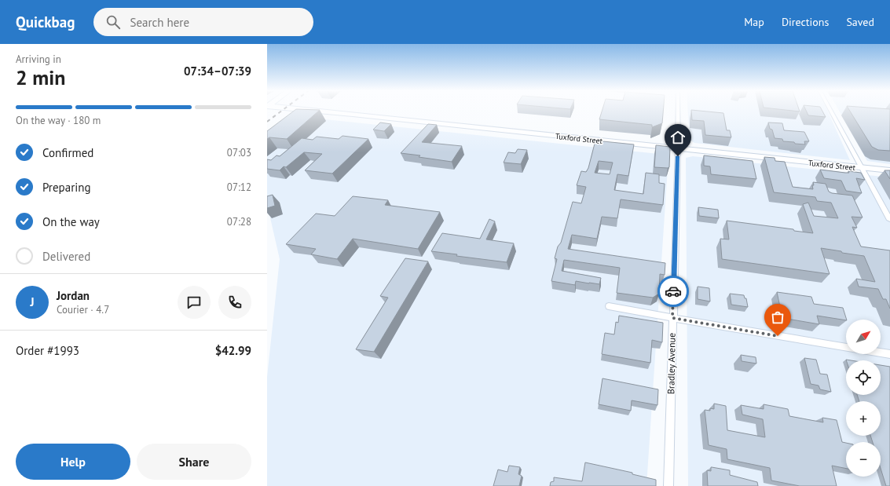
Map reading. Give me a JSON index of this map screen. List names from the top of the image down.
{
  "streets": {
    "main road": ["Tuxford Street"],
    "street": ["Bradley Avenue"]
  },
  "crossings": [
    ["Tuxford Street", "Bradley Avenue"]
  ],
  "north": "top right",
  "page": {
    "header": "Quickbag",
    "search": "Search here",
    "nav": ["Map", "Directions", "Saved"],
    "heading": ["2 min", "Arriving in", "07:34–07:39"],
    "panel": [
      "Jordan",
      "Courier · 4.7",
      "Order #1993",
      "$42.99"
    ],
    "bar": "On the way · 180 m",
    "list": [
      ["Confirmed", "07:03"],
      ["Preparing", "07:12"],
      ["On the way", "07:28"],
      "Delivered"
    ],
    "round": "J",
    "map_buttons": ["+", "−"],
    "buttons": ["Help", "Share"]
  }
}
